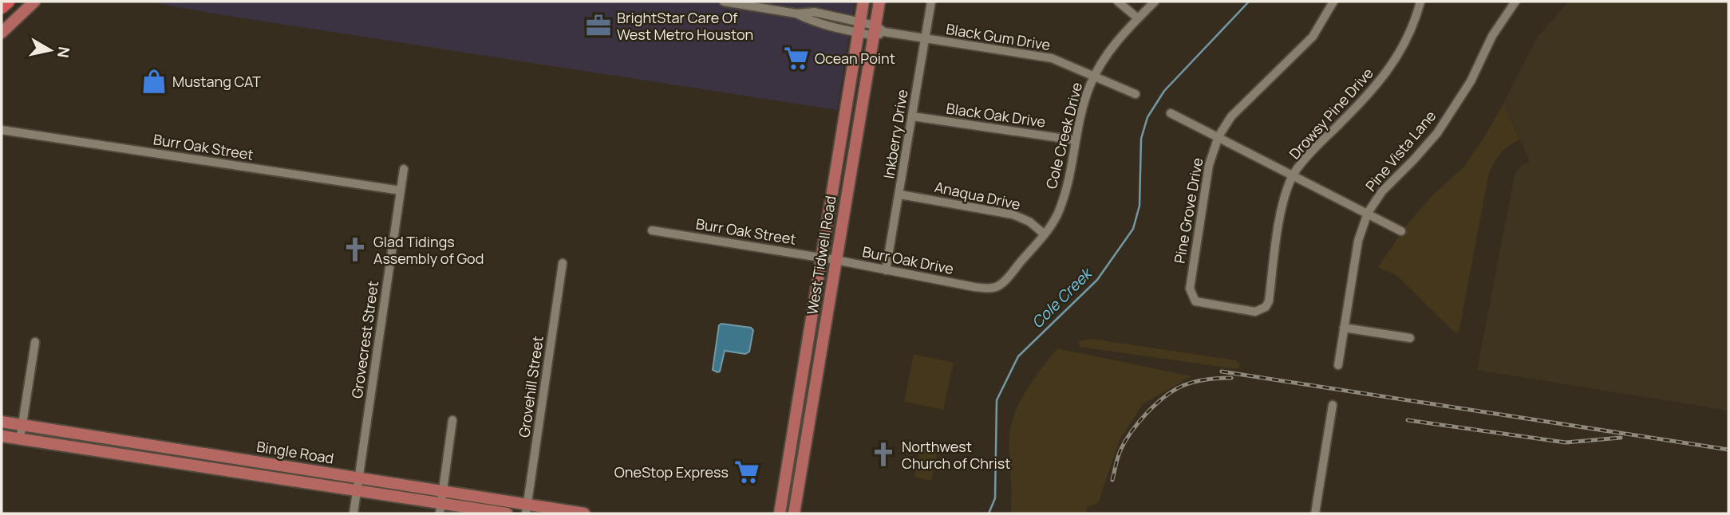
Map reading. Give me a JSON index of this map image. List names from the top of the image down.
{
  "streets": {
    "main road": ["West Tidwell Road", "Bingle Road"],
    "street": [
      "Black Gum Drive",
      "Drowsy Pine Drive",
      "Black Oak Drive",
      "Inkberry Drive",
      "Cole Creek Drive",
      "Burr Oak Street",
      "Pine Vista Lane",
      "Anaqua Drive",
      "Pine Grove Drive",
      "Burr Oak Drive",
      "Grovecrest Street",
      "Grovehill Street"
    ]
  },
  "crossings": [
    ["Black Gum Drive", "Inkberry Drive"],
    ["Black Gum Drive", "Cole Creek Drive"],
    ["Black Gum Drive", "West Tidwell Road"],
    ["Drowsy Pine Drive", "Pine Grove Drive"],
    ["Black Oak Drive", "Inkberry Drive"],
    ["Black Oak Drive", "Cole Creek Drive"],
    ["Inkberry Drive", "Anaqua Drive"],
    ["Inkberry Drive", "Burr Oak Drive"],
    ["Cole Creek Drive", "Anaqua Drive"],
    ["Cole Creek Drive", "Burr Oak Drive"],
    ["Burr Oak Street", "West Tidwell Road"],
    ["Burr Oak Street", "Burr Oak Drive"],
    ["Burr Oak Street", "Grovecrest Street"],
    ["West Tidwell Road", "Burr Oak Drive"],
    ["Grovecrest Street", "Bingle Road"],
    ["Grovehill Street", "Bingle Road"]
  ],
  "water": ["Cole Creek"],
  "places": {
    "office": ["BrightStar Care Of West Metro Houston"],
    "supermarket": ["Ocean Point", "OneStop Express"],
    "shop": ["Mustang CAT"],
    "church": ["Glad Tidings Assembly of God", "Northwest Church of Christ"]
  },
  "north": "right"
}
